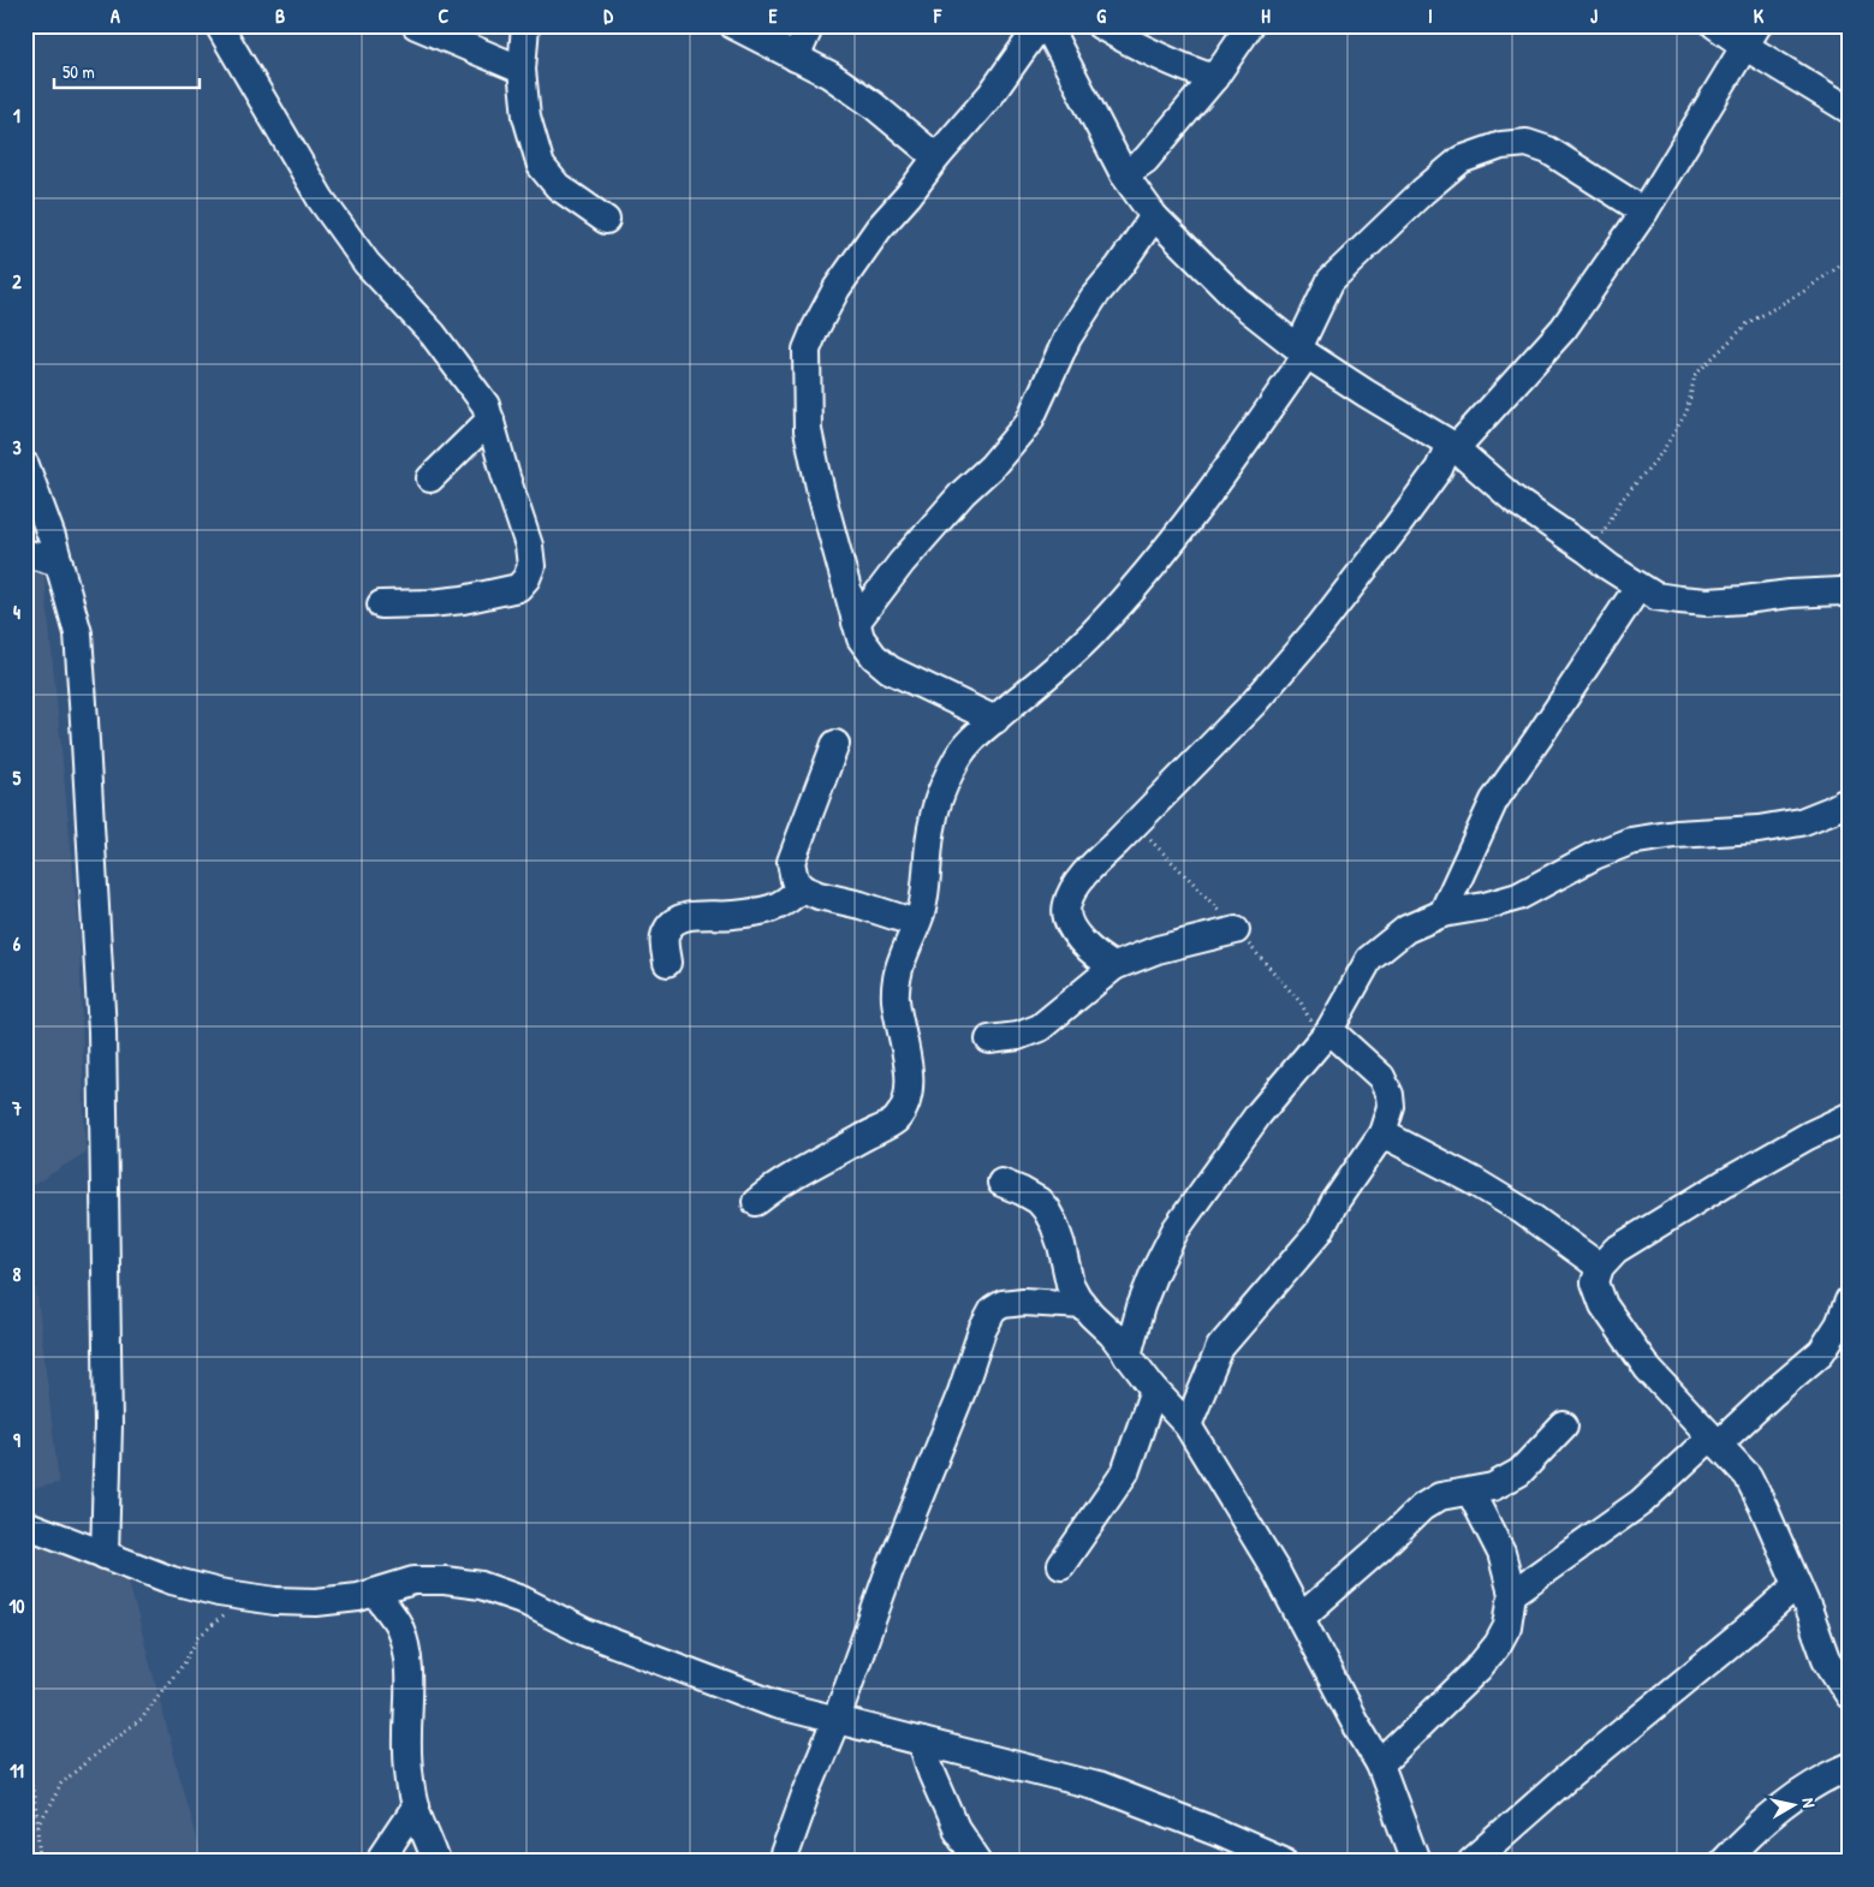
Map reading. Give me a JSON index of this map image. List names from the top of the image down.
{
  "scale_bar": "50 m",
  "north": "right",
  "grid": {
    "columns": [
      "A",
      "B",
      "C",
      "D",
      "E",
      "F",
      "G",
      "H",
      "I",
      "J",
      "K"
    ],
    "rows": [
      "1",
      "2",
      "3",
      "4",
      "5",
      "6",
      "7",
      "8",
      "9",
      "10",
      "11"
    ]
  }
}
